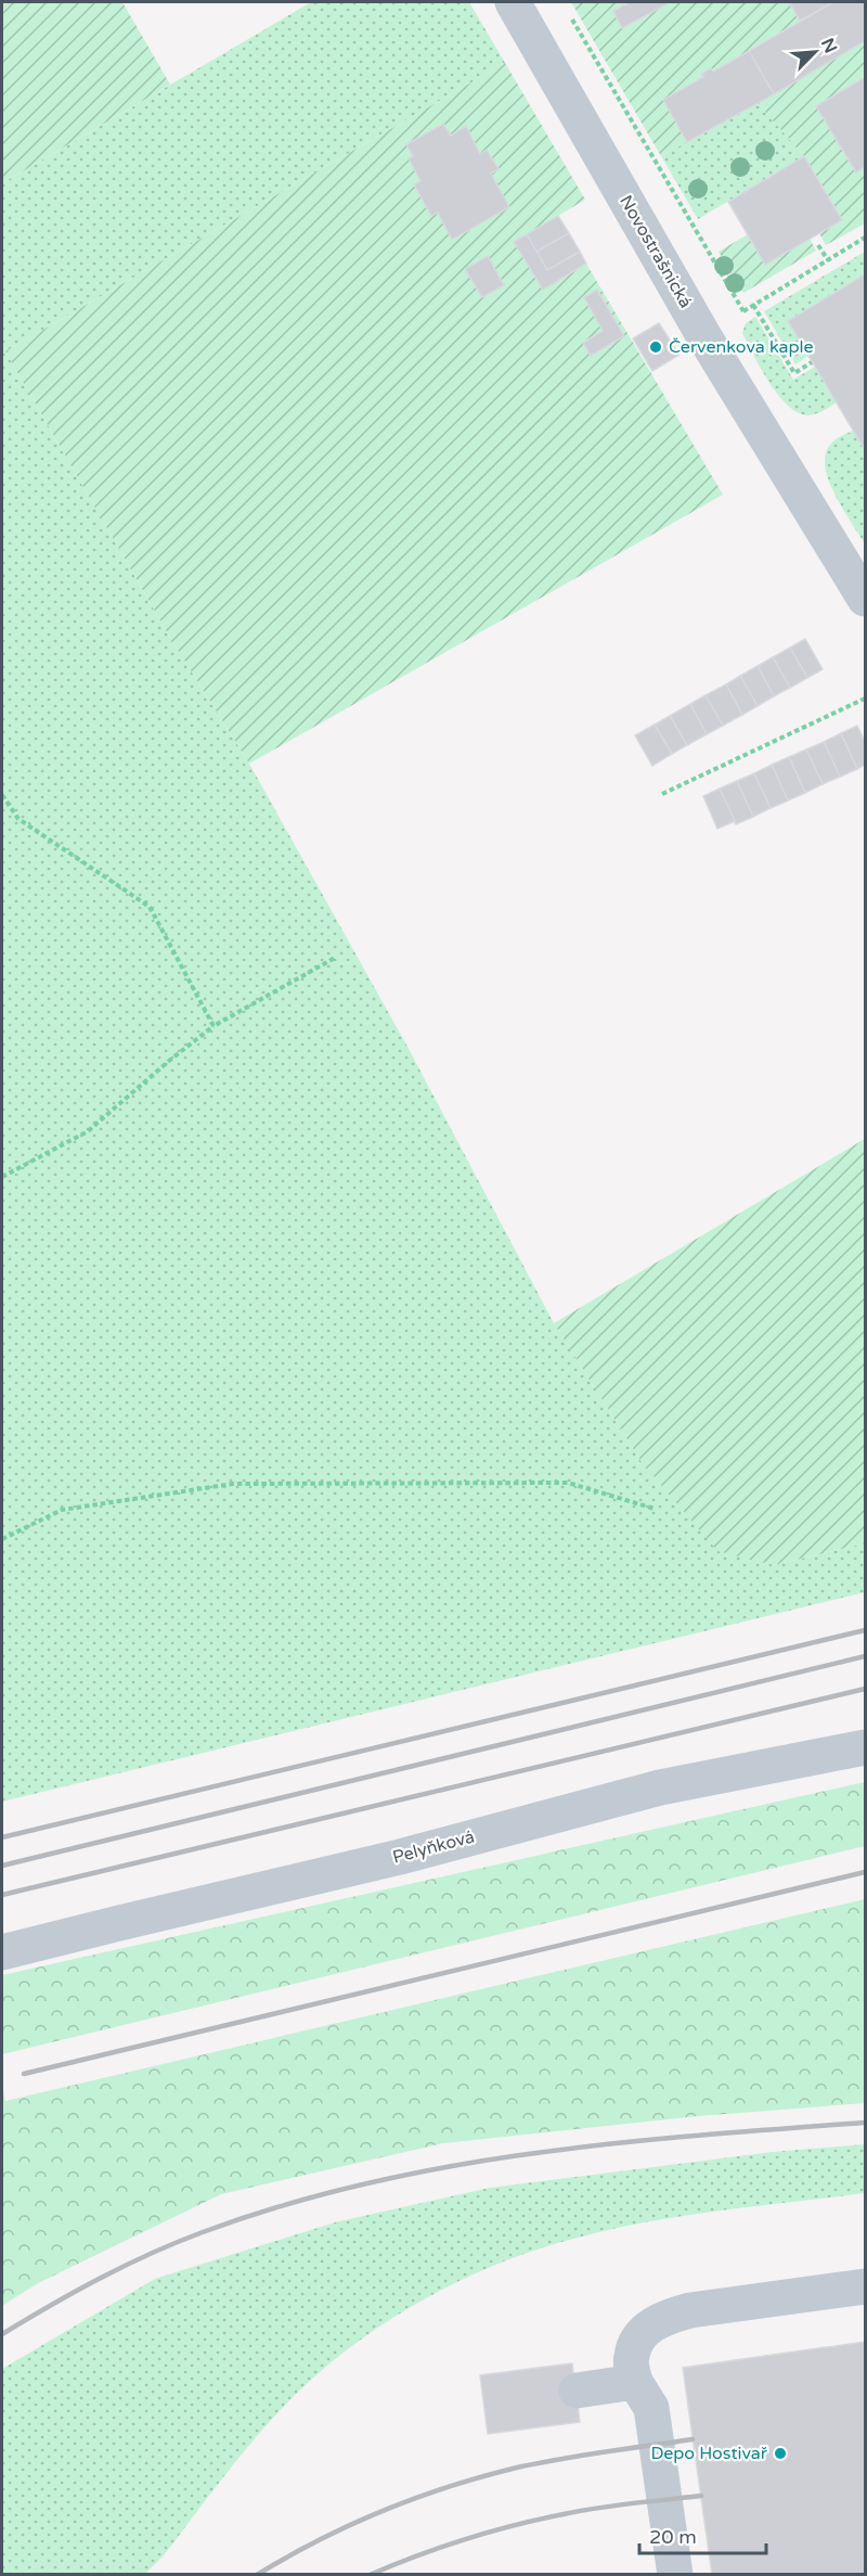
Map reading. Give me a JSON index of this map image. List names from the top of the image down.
{
  "streets": {
    "street": ["Novostrašnická", "Pelyňková"]
  },
  "places": ["Červenkova kaple", "Depo Hostivař"],
  "scale_bar": "20 m",
  "north": "top right"
}
